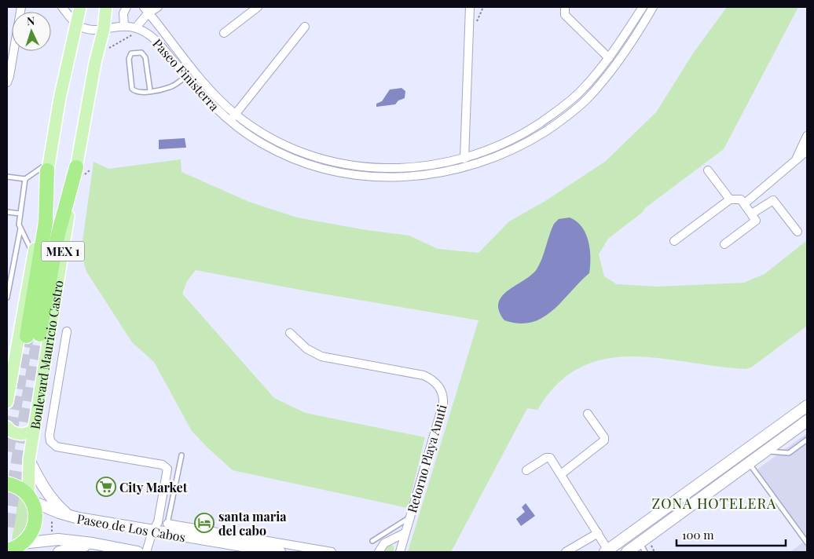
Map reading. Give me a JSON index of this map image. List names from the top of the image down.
{
  "streets": {
    "highway": ["Boulevard Mauricio Castro"],
    "main road": ["MEX 1", "Paseo de Los Cabos"],
    "street": ["Paseo Finisterra", "Retorno Playa Anuti"]
  },
  "crossings": [
    ["Paseo Finisterra", "Boulevard Mauricio Castro"],
    ["Boulevard Mauricio Castro", "Paseo de Los Cabos"]
  ],
  "districts": ["ZONA HOTELERA"],
  "places": {
    "supermarket": ["City Market"],
    "hotel": ["santa maria del cabo"]
  },
  "scale_bar": "100 m",
  "north": "top"
}
